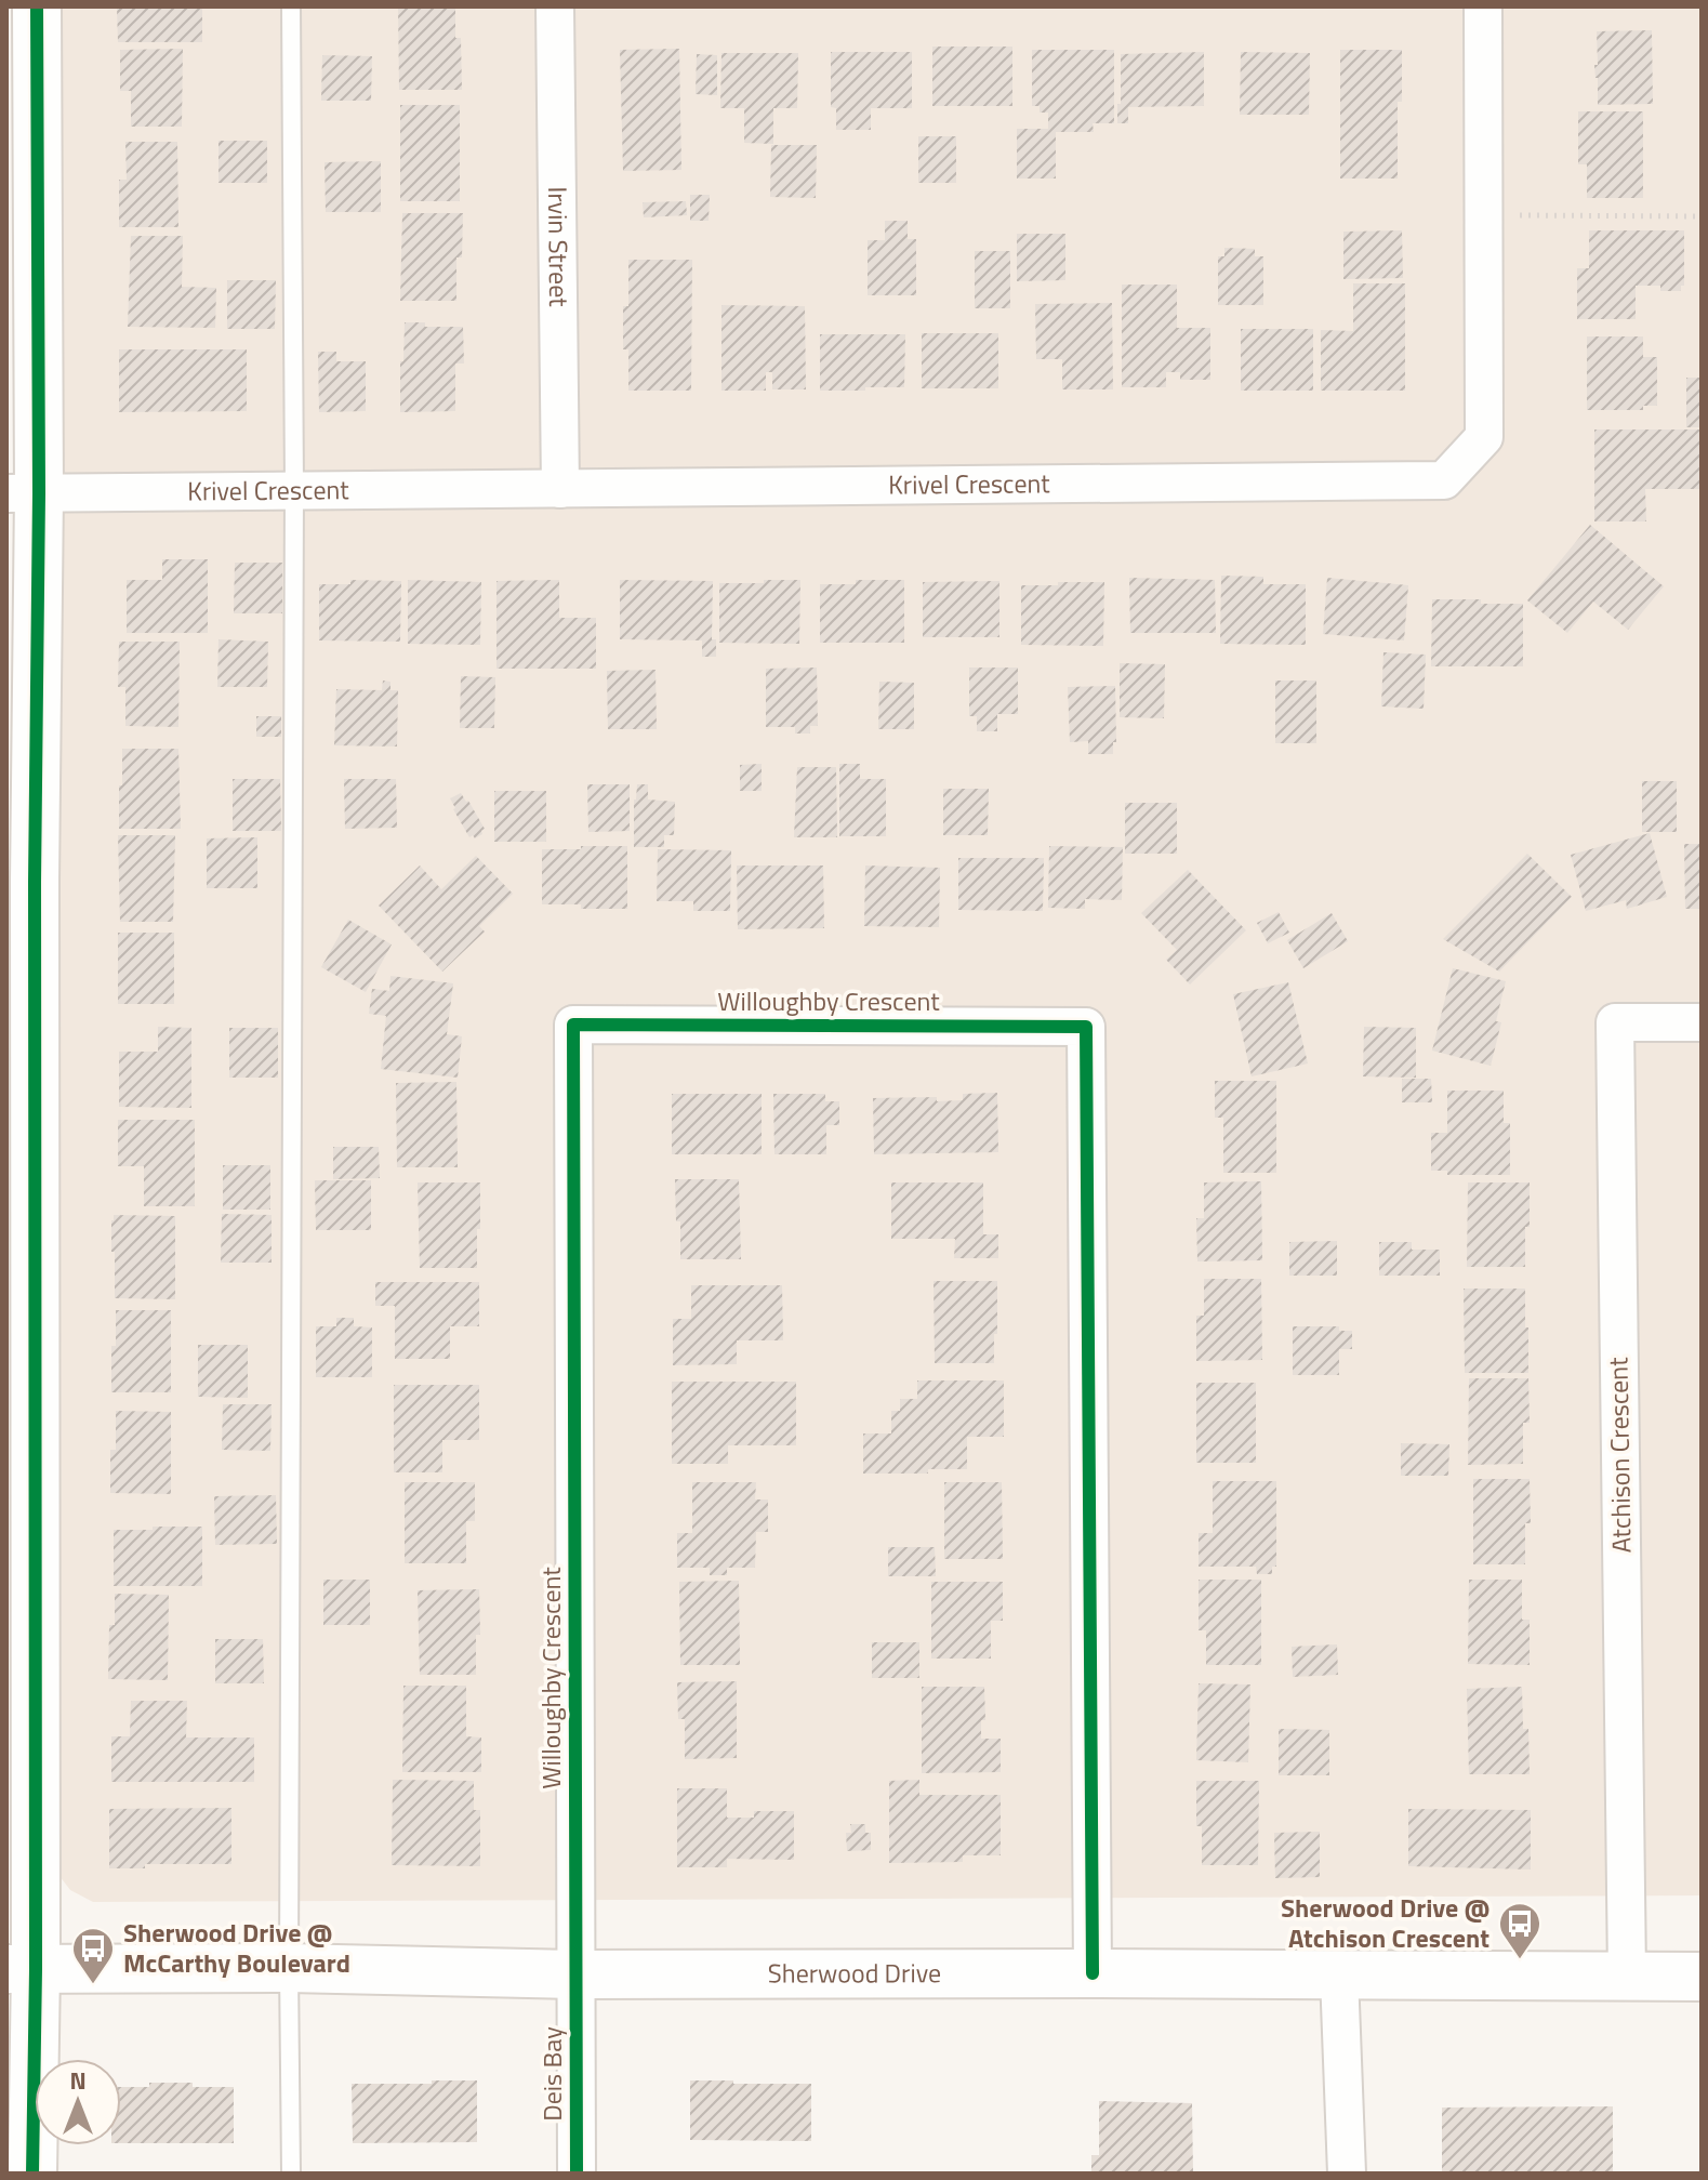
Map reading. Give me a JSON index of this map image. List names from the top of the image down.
{
  "streets": {
    "main road": ["Sherwood Drive"],
    "street": [
      "Irvin Street",
      "Krivel Crescent",
      "Willoughby Crescent",
      "Atchison Crescent",
      "Deis Bay"
    ]
  },
  "crossings": [
    ["Irvin Street", "Krivel Crescent"],
    ["Willoughby Crescent", "Sherwood Drive"],
    ["Willoughby Crescent", "Deis Bay"],
    ["Atchison Crescent", "Sherwood Drive"],
    ["Sherwood Drive", "Deis Bay"]
  ],
  "places": {
    "bus stop": ["Sherwood Drive @ Atchison Crescent", "Sherwood Drive @ McCarthy Boulevard"]
  },
  "north": "top"
}
